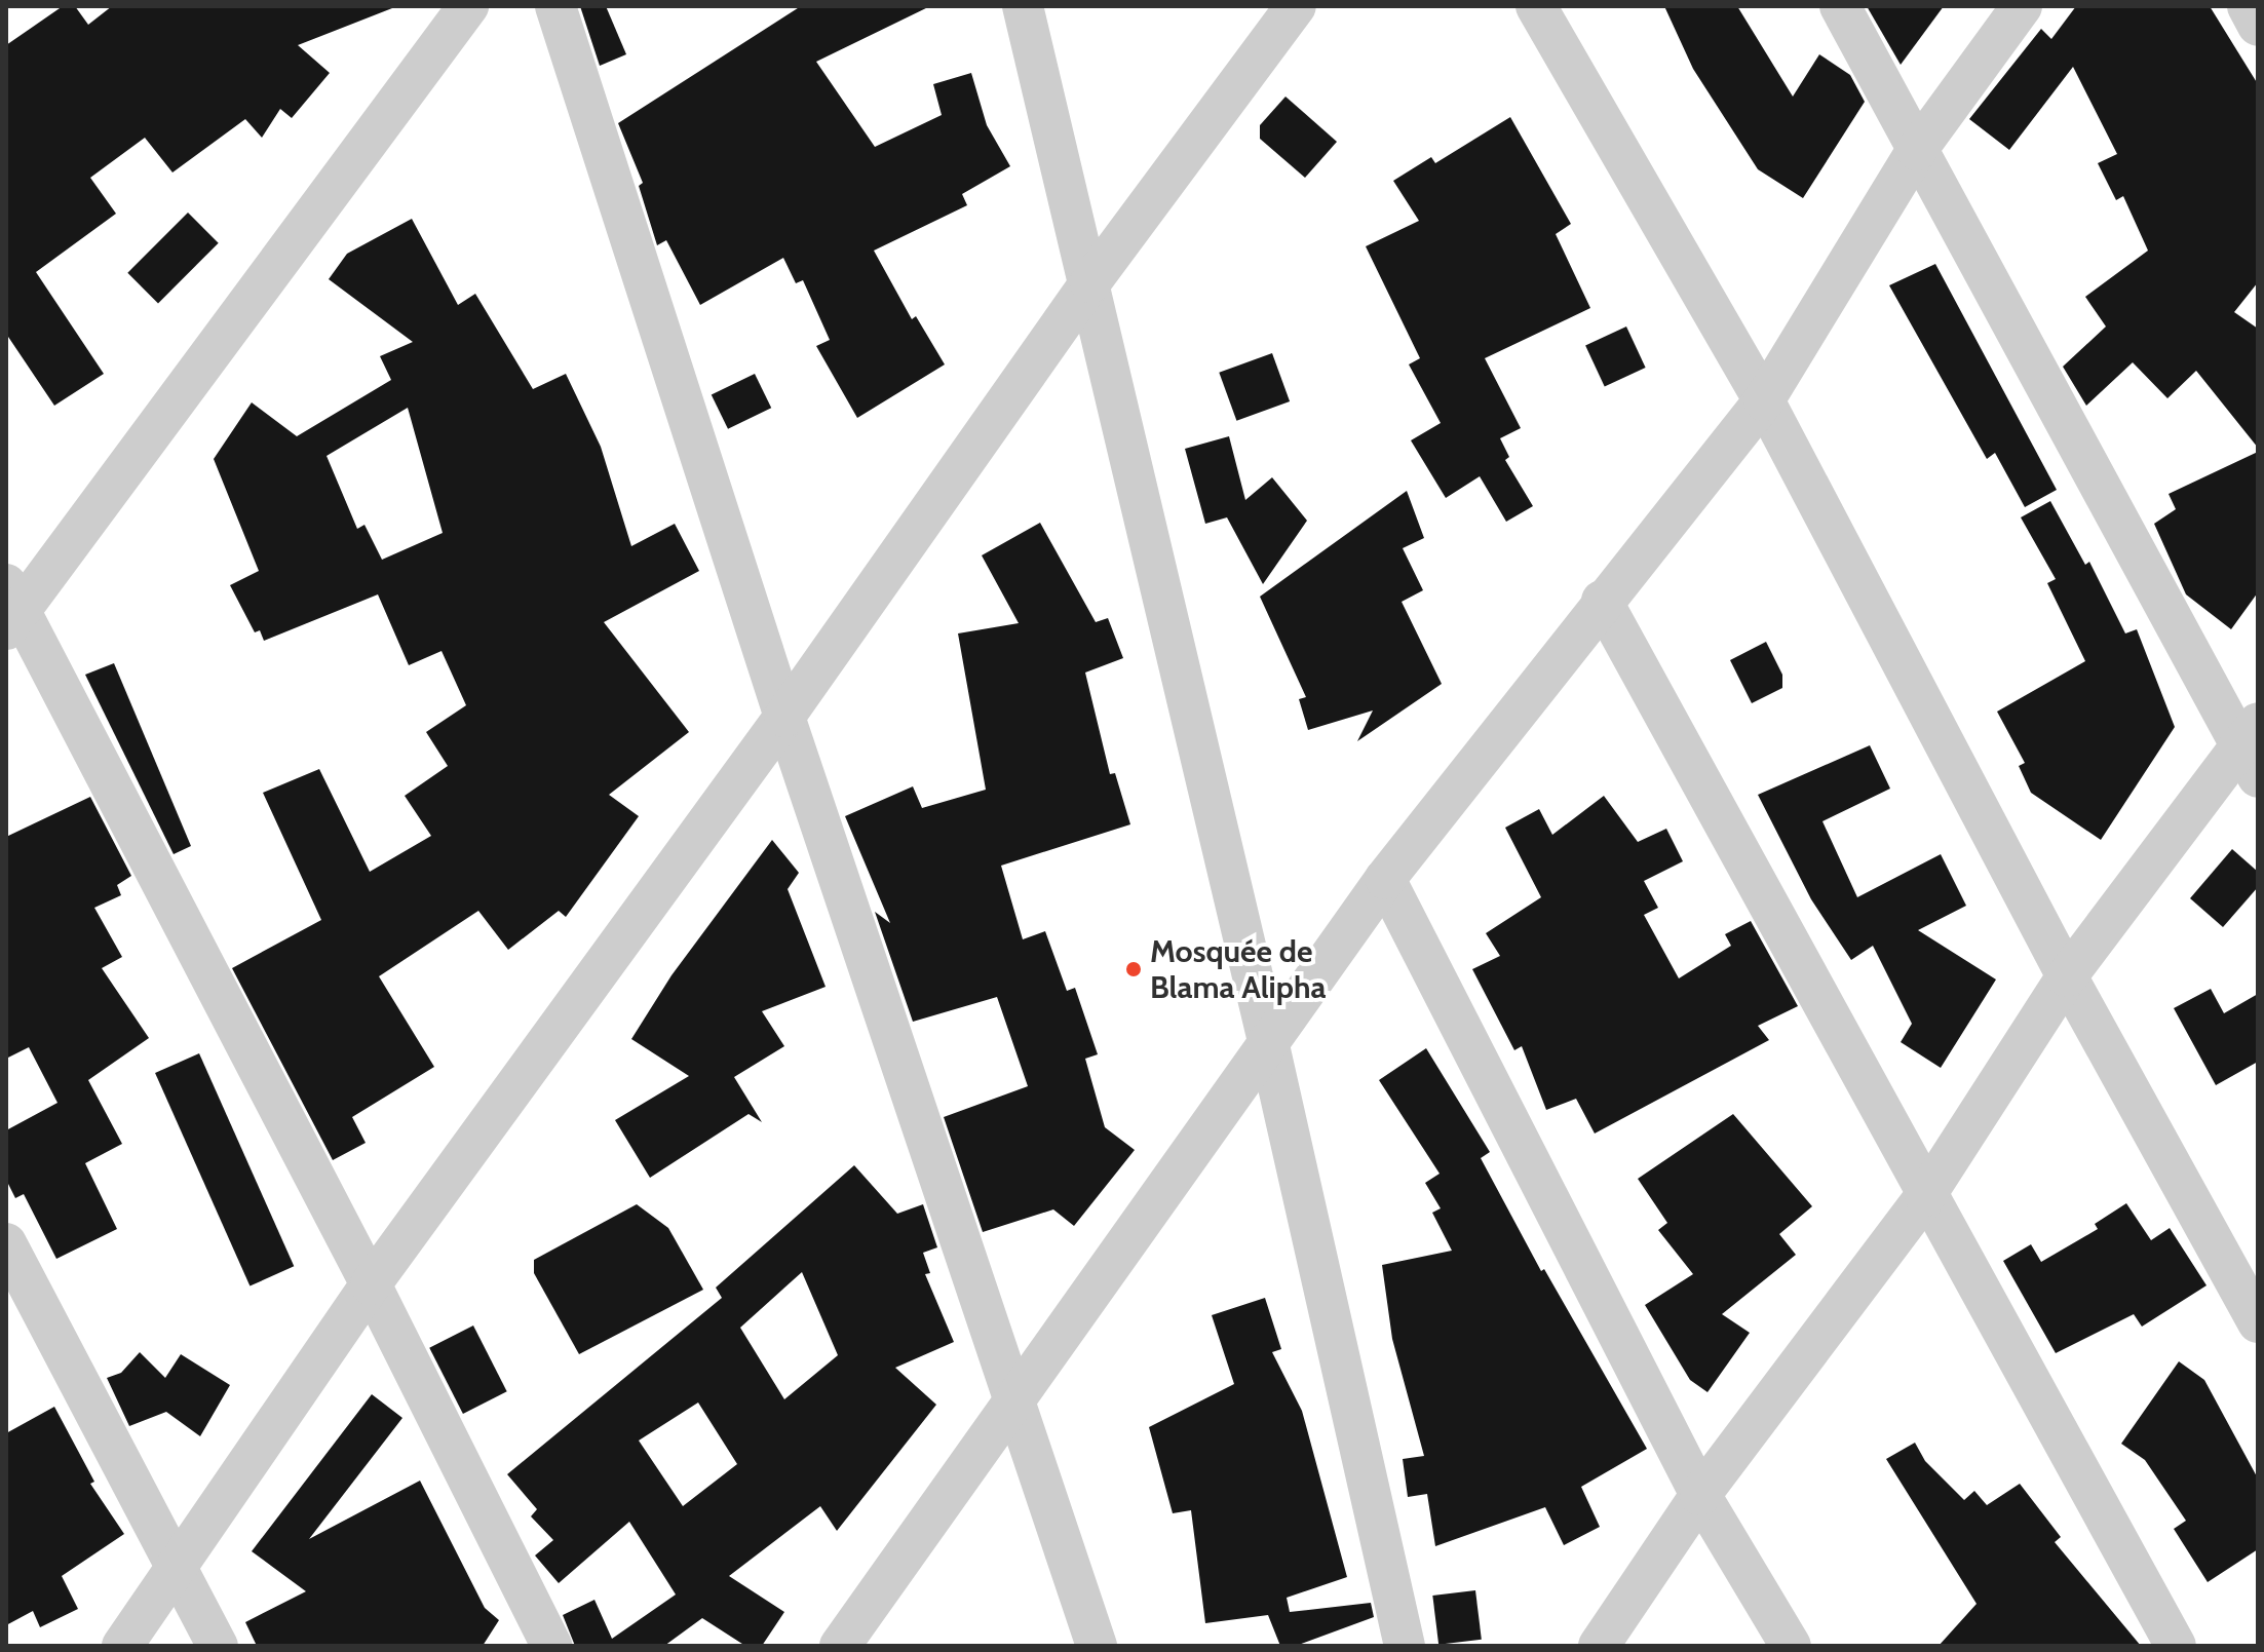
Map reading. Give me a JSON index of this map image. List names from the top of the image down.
{
  "places": ["Mosquée de Blama Alipha"]
}
